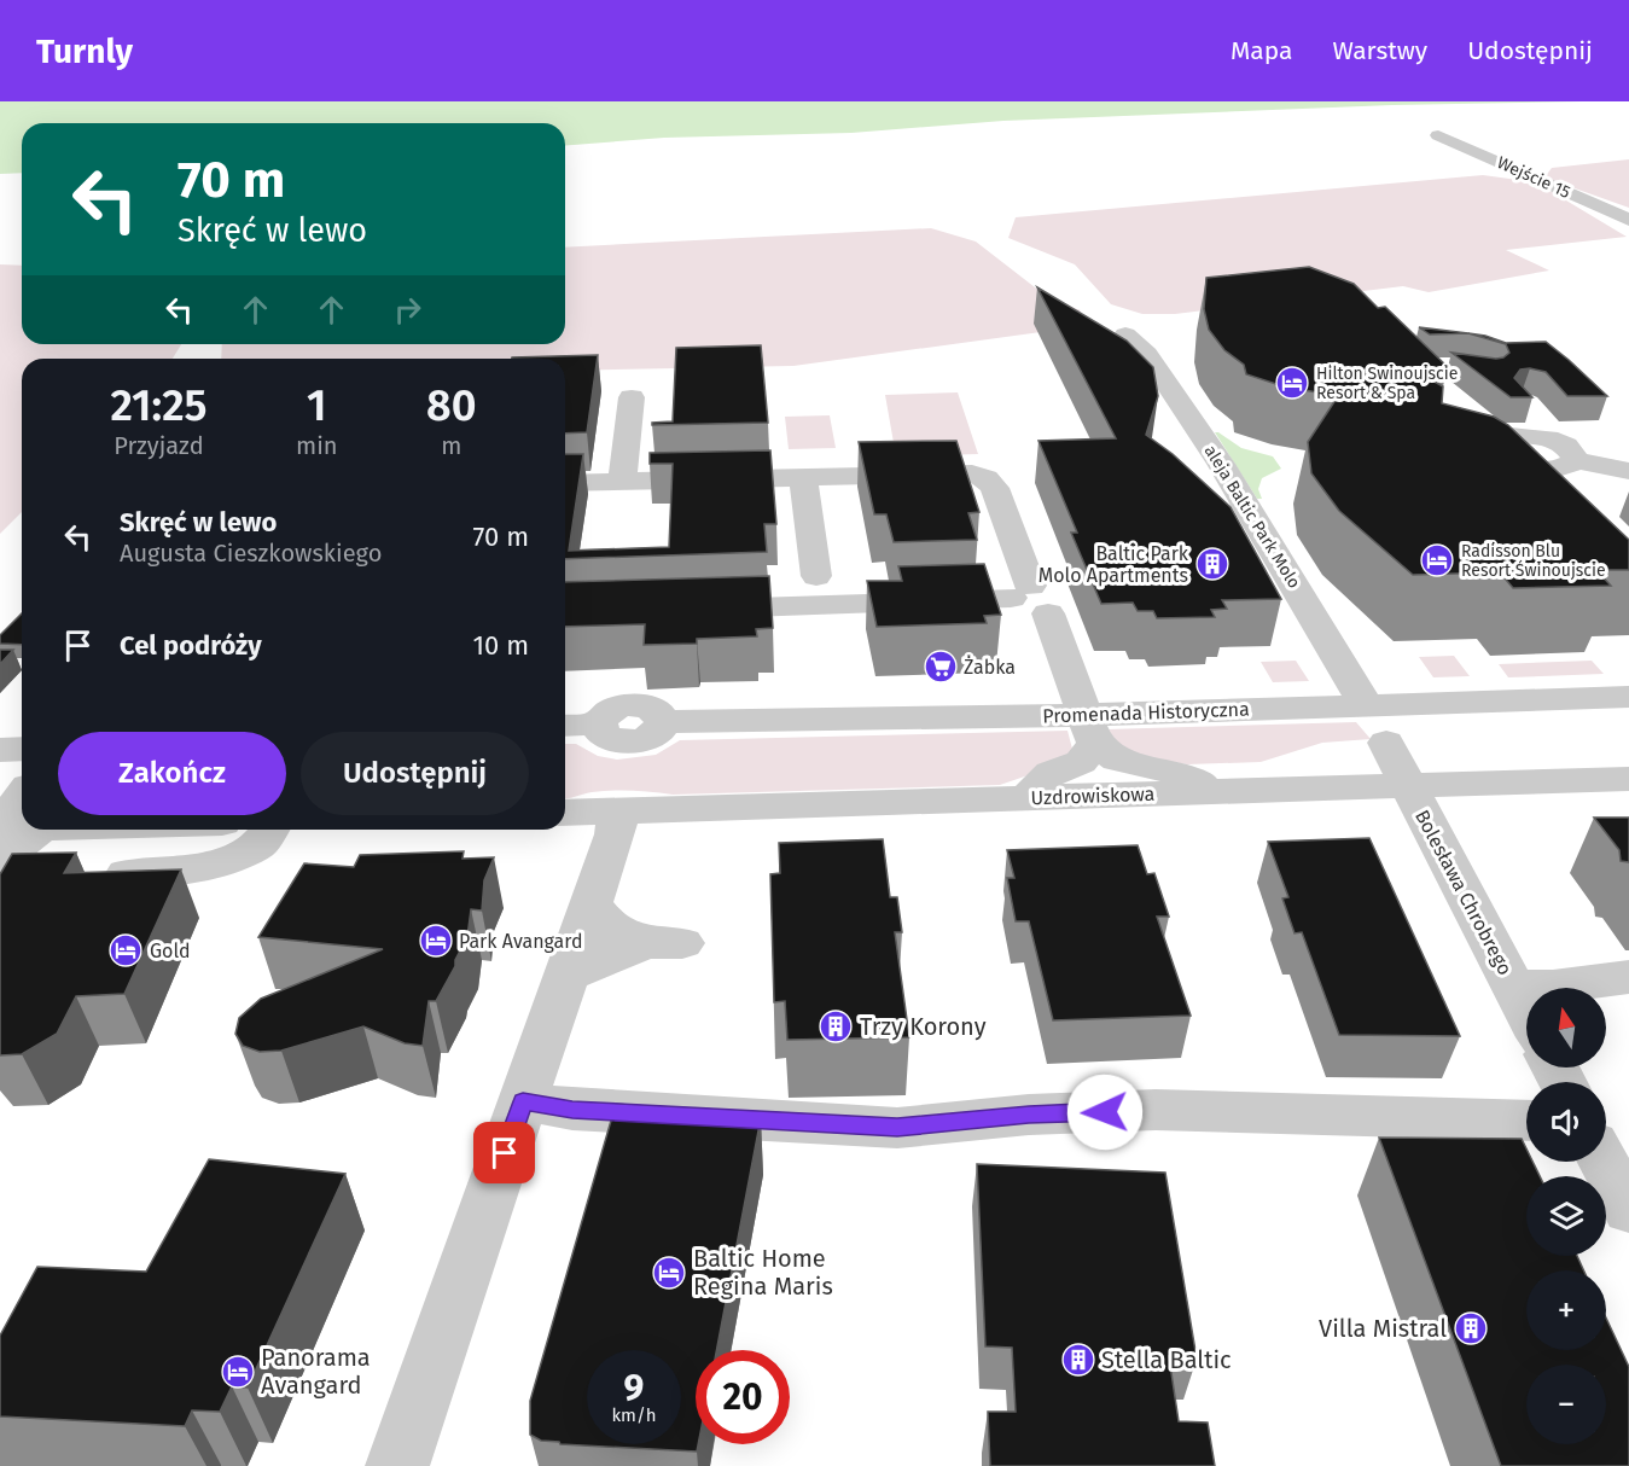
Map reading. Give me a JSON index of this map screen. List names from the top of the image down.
{
  "streets": {
    "street": [
      "Wejście 15",
      "aleja Baltic Park Molo",
      "Promenada Historyczna",
      "Uzdrowiskowa",
      "Bolesława Chrobrego"
    ]
  },
  "crossings": [
    ["aleja Baltic Park Molo", "Promenada Historyczna"],
    ["Uzdrowiskowa", "Bolesława Chrobrego"]
  ],
  "places": {
    "hotel": [
      "Hilton Swinoujscie Resort & Spa",
      "Radisson Blu Resort Świnoujscie",
      "Park Avangard",
      "Gold",
      "Baltic Home Regina Maris",
      "Panorama Avangard"
    ],
    "building": [
      "Baltic Park Molo Apartments",
      "Trzy Korony",
      "Villa Mistral",
      "Stella Baltic"
    ],
    "supermarket": ["Żabka"]
  },
  "north": "top",
  "page": {
    "header": "Turnly",
    "nav": ["Mapa", "Warstwy", "Udostępnij"],
    "turn": ["70 m", "Skręć w lewo"],
    "eta": [
      "21:25",
      "Przyjazd",
      "1",
      "min",
      "80",
      "m"
    ],
    "list": [
      {
        "name": "Skręć w lewo",
        "note": "Augusta Cieszkowskiego",
        "value": "70 m"
      },
      {
        "name": "Cel podróży",
        "value": "10 m"
      }
    ],
    "buttons": ["Zakończ", "Udostępnij"],
    "map_buttons": ["+", "−"],
    "speed": "9 km/h",
    "limit": "20"
  }
}
